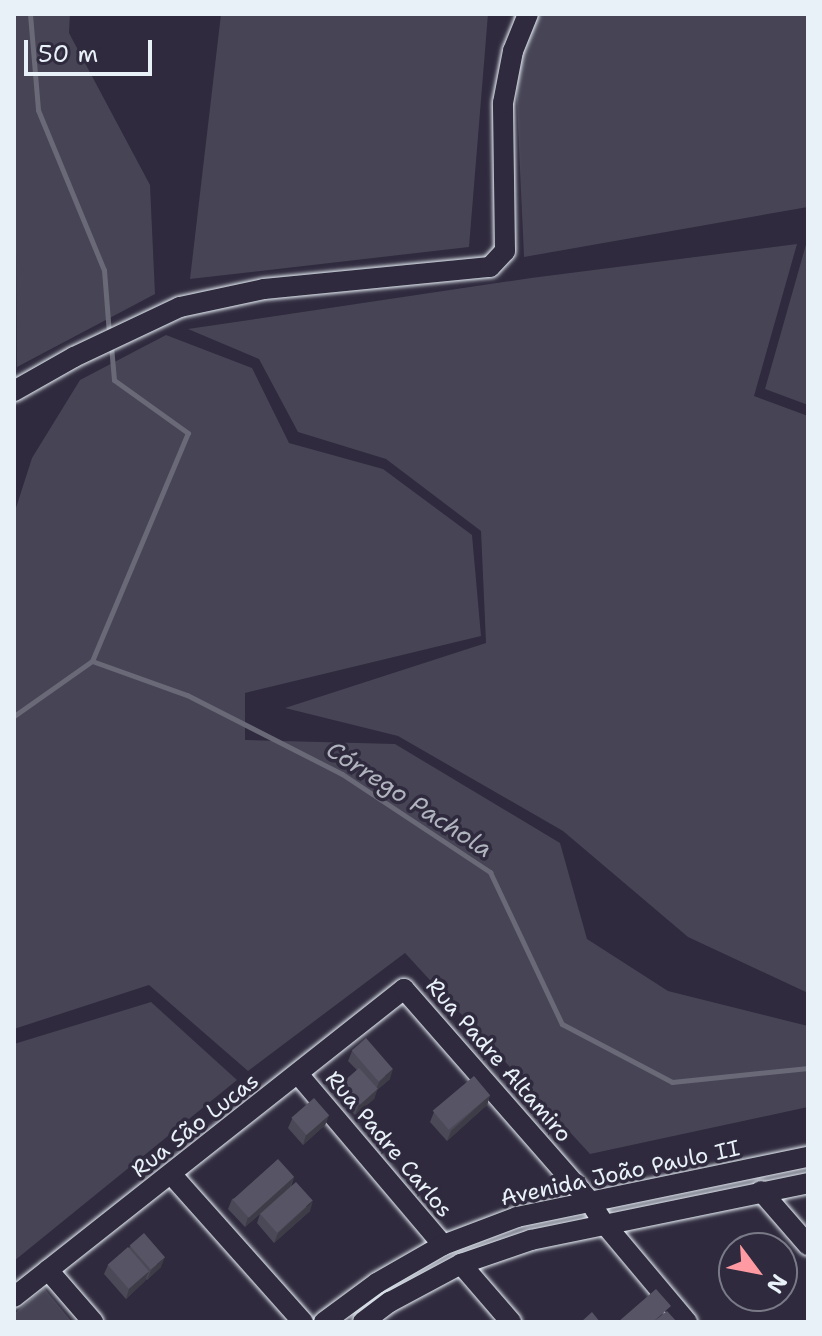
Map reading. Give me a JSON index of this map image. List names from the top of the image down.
{
  "streets": {
    "street": [
      "Rua Padre Altamiro",
      "Rua São Lucas",
      "Rua Padre Carlos",
      "Avenida João Paulo II"
    ]
  },
  "crossings": [
    ["Rua Padre Altamiro", "Rua São Lucas"],
    ["Rua Padre Altamiro", "Avenida João Paulo II"],
    ["Rua São Lucas", "Rua Padre Carlos"],
    ["Rua Padre Carlos", "Avenida João Paulo II"]
  ],
  "water": ["Córrego Pachola"],
  "scale_bar": "50 m",
  "north": "bottom right"
}
